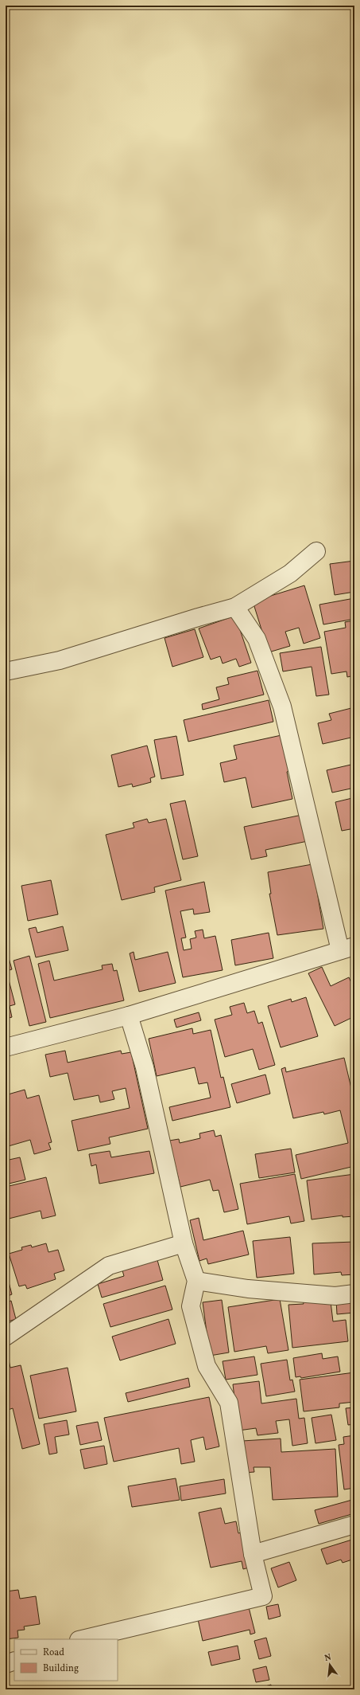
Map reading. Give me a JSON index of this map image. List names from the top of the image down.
{
  "legend": ["Road", "Building"],
  "north": "top"
}
